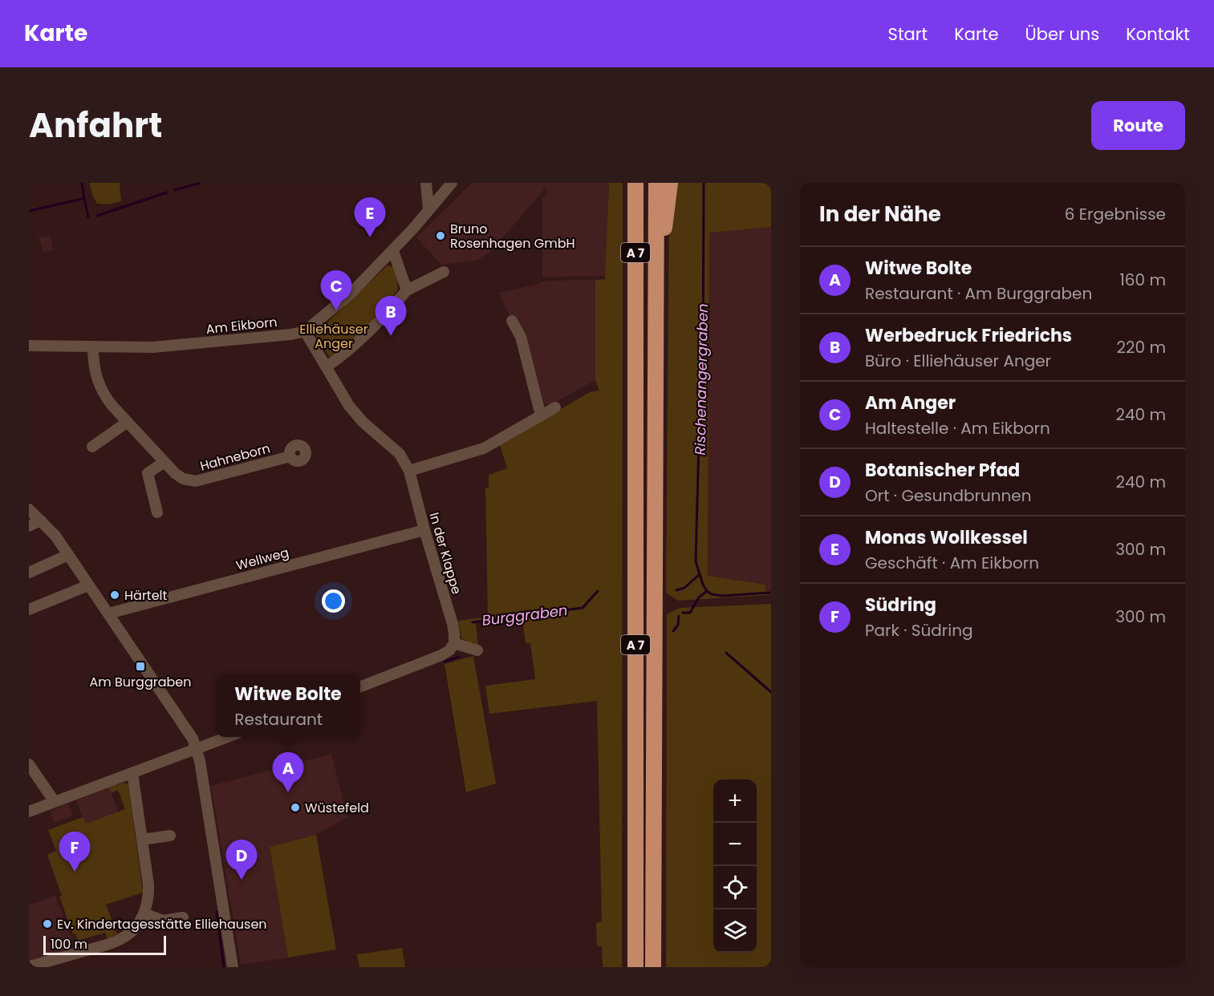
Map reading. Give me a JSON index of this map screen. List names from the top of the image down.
{
  "streets": {
    "highway": ["A 7"],
    "street": [
      "Am Eikborn",
      "Hahneborn",
      "In der Klappe",
      "Wellweg"
    ]
  },
  "crossings": [
    ["Am Eikborn", "Hahneborn"],
    ["Am Eikborn", "In der Klappe"],
    ["In der Klappe", "Wellweg"]
  ],
  "water": ["Rischenangergraben", "Burggraben"],
  "parks": ["Elliehäuser Anger"],
  "places": {
    "other": [
      "Bruno Rosenhagen GmbH",
      "Härtelt",
      "Wüstefeld",
      "Ev. Kindertagesstätte Elliehausen"
    ],
    "transit": ["Am Burggraben"]
  },
  "scale_bar": "100 m",
  "page": {
    "header": "Karte",
    "nav": [
      "Start",
      "Karte",
      "Über uns",
      "Kontakt"
    ],
    "title": "Anfahrt",
    "buttons": "Route",
    "heading": ["In der Nähe", "6 Ergebnisse"],
    "pins": [
      "E",
      "C",
      "B",
      "A",
      "F",
      "D"
    ],
    "list": [
      {
        "mark": "A",
        "name": "Witwe Bolte",
        "note": "Restaurant · Am Burggraben",
        "value": "160 m"
      },
      {
        "mark": "B",
        "name": "Werbedruck Friedrichs",
        "note": "Büro · Elliehäuser Anger",
        "value": "220 m"
      },
      {
        "mark": "C",
        "name": "Am Anger",
        "note": "Haltestelle · Am Eikborn",
        "value": "240 m"
      },
      {
        "mark": "D",
        "name": "Botanischer Pfad",
        "note": "Ort · Gesundbrunnen",
        "value": "240 m"
      },
      {
        "mark": "E",
        "name": "Monas Wollkessel",
        "note": "Geschäft · Am Eikborn",
        "value": "300 m"
      },
      {
        "mark": "F",
        "name": "Südring",
        "note": "Park · Südring",
        "value": "300 m"
      }
    ],
    "popup": ["Witwe Bolte", "Restaurant"],
    "map_buttons": ["+", "−"],
    "scale": "100 m"
  }
}
